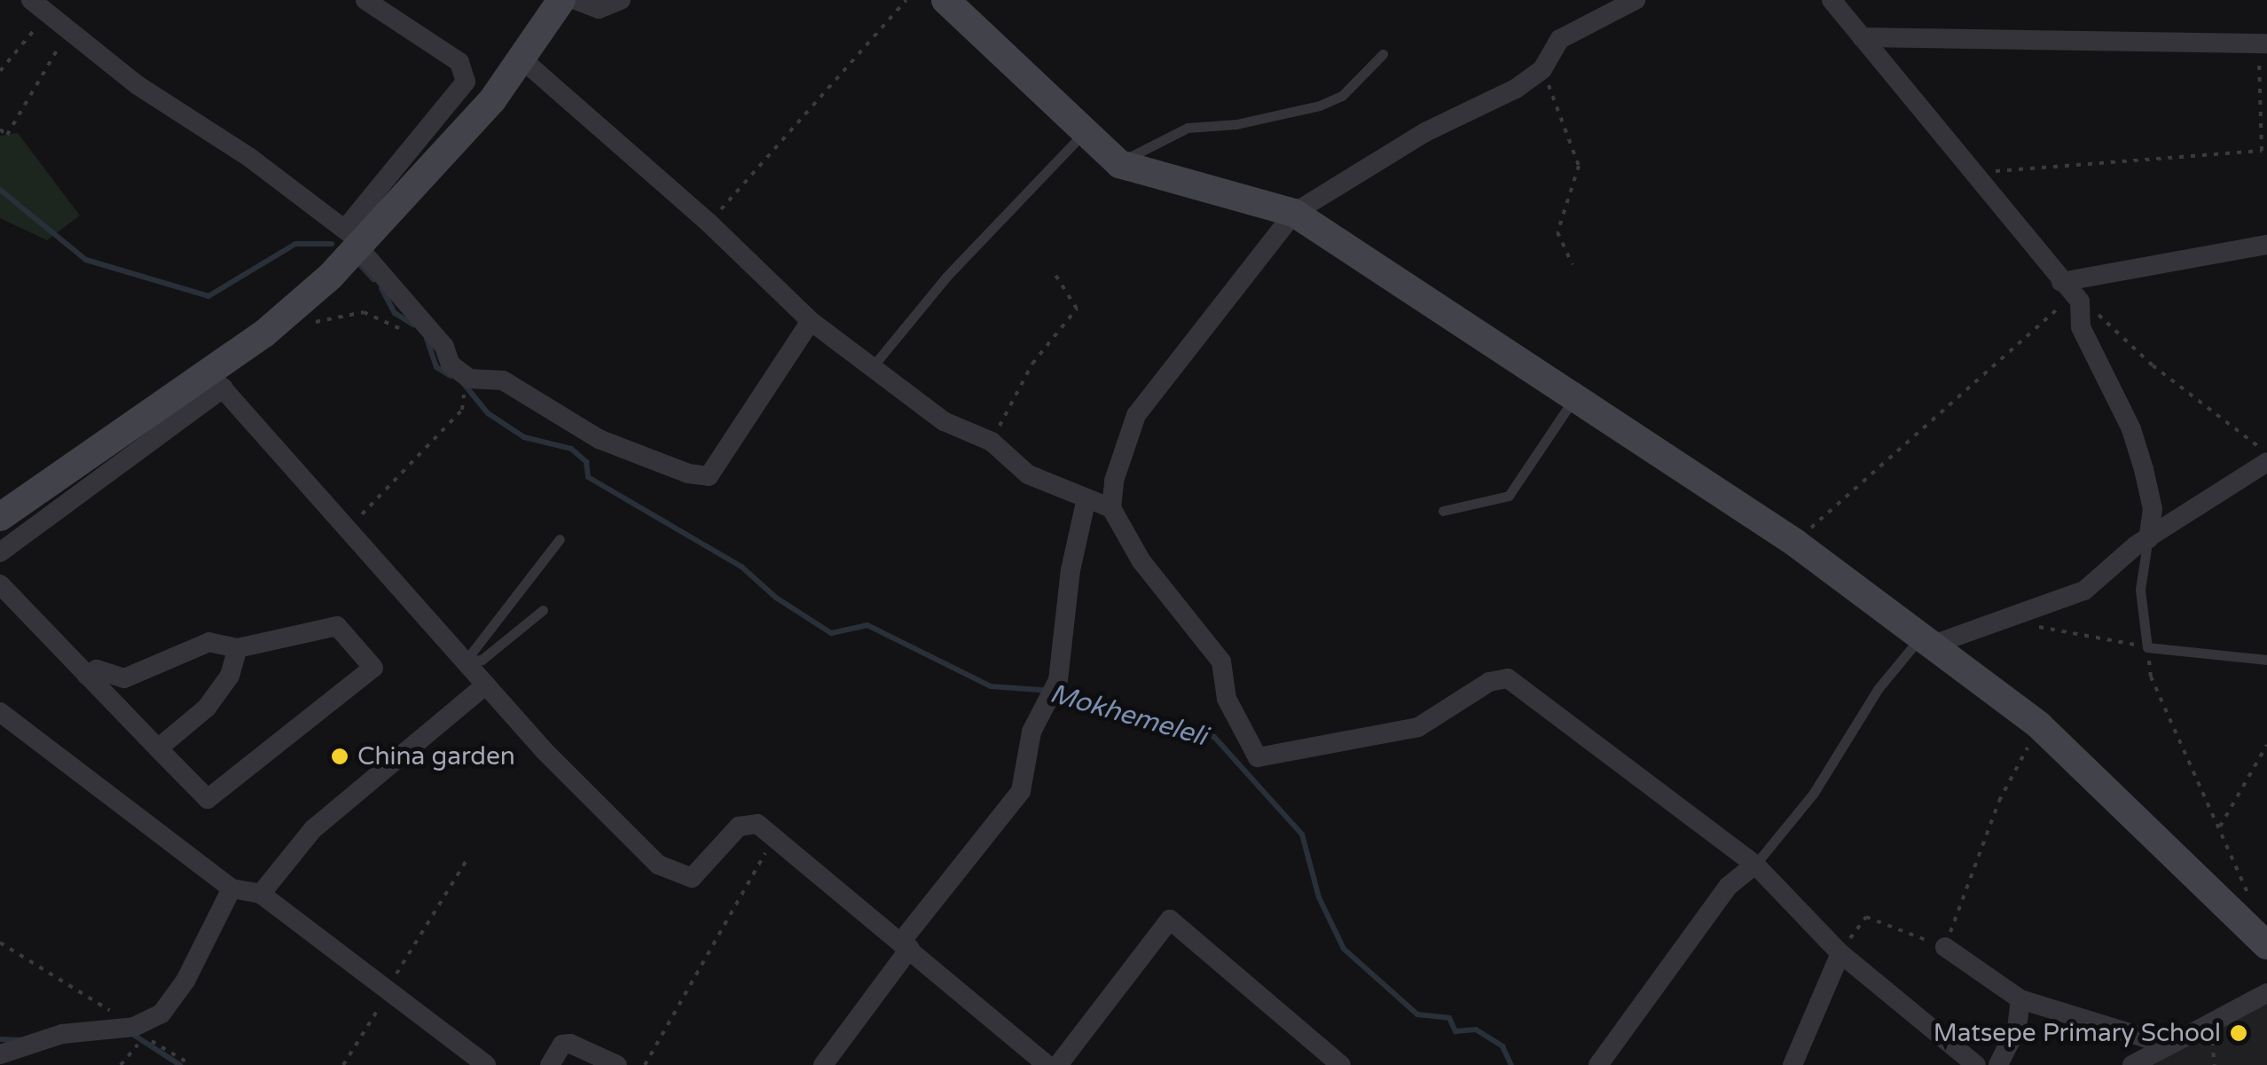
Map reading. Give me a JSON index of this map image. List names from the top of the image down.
{
  "water": ["Mokhemeleli"],
  "places": ["China garden", "Matsepe Primary School"]
}
